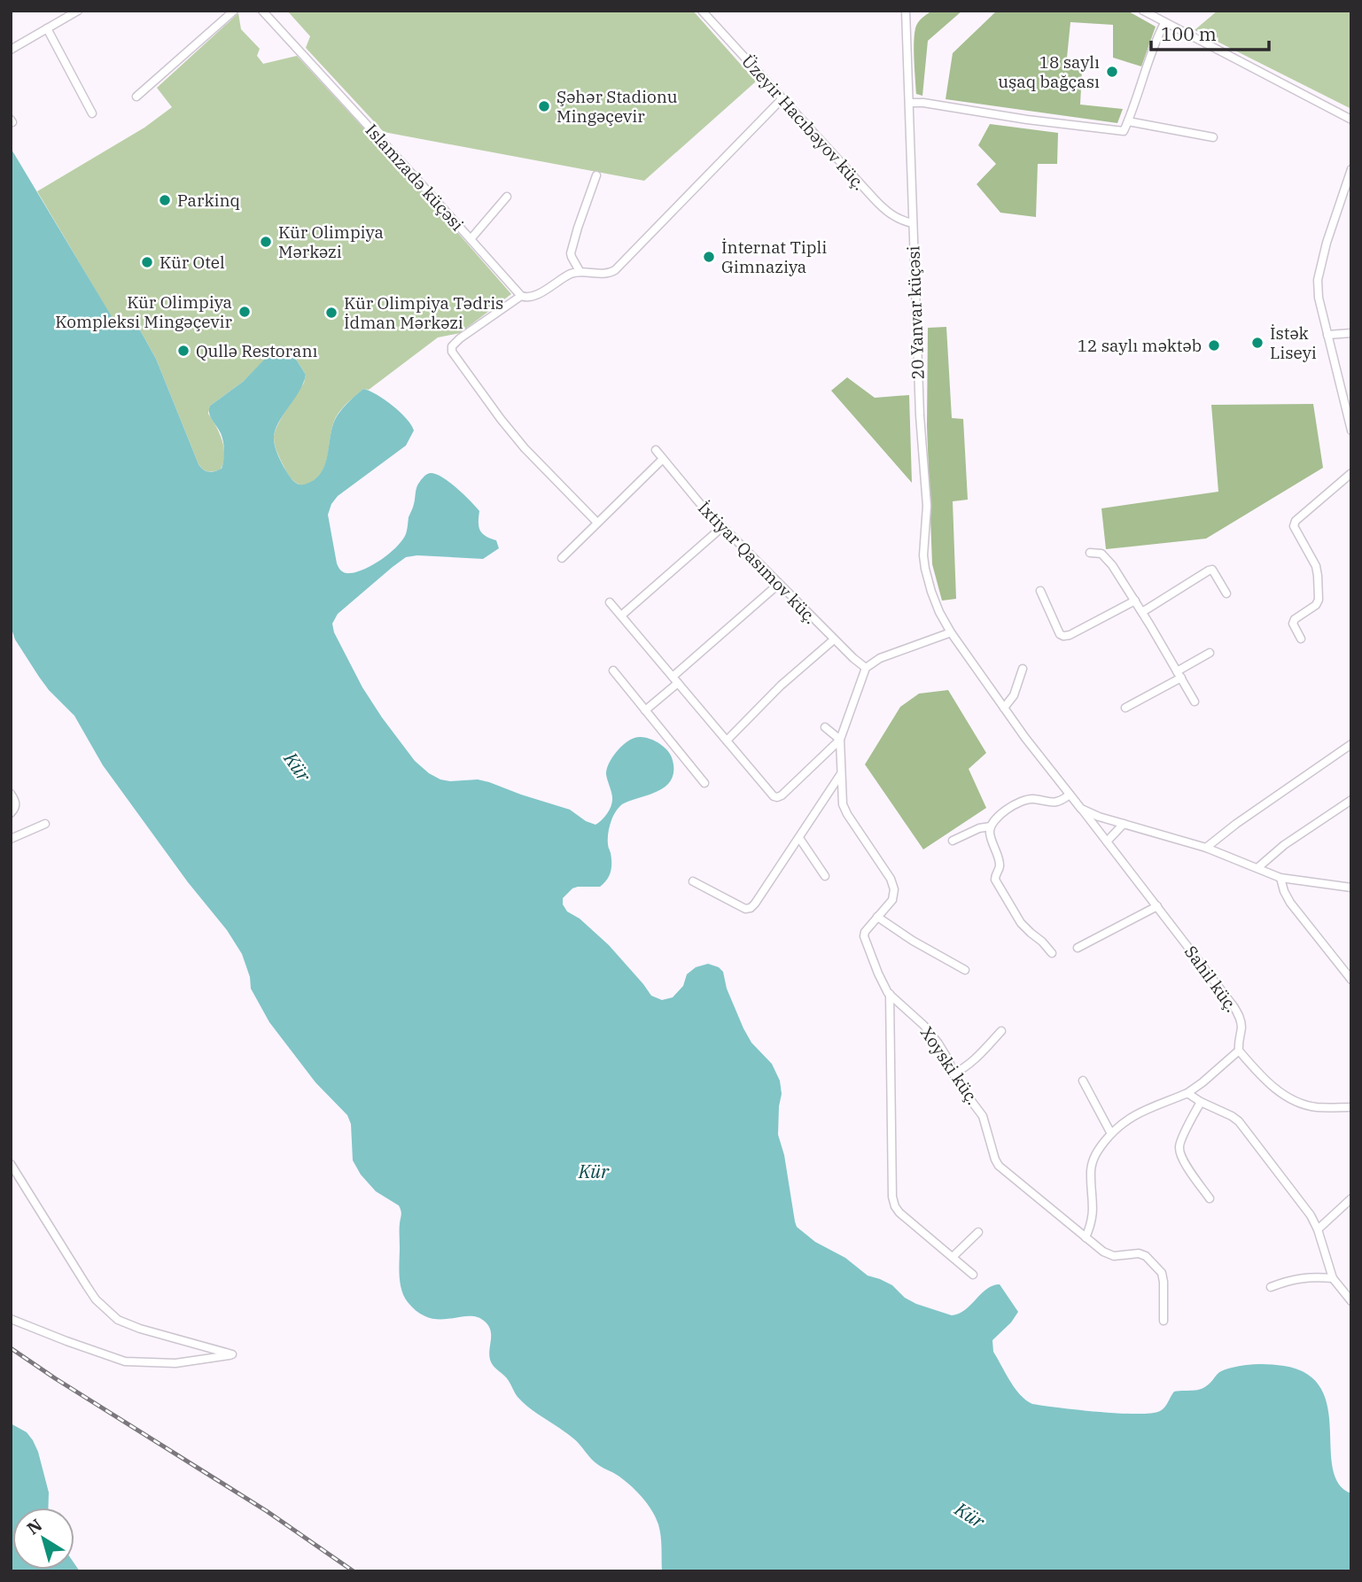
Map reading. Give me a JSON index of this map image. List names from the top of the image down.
{
  "streets": {
    "street": [
      "Üzeyir Hacıbəyov küç.",
      "Islamzadə küçəsi",
      "20 Yanvar küçəsi",
      "İxtiyar Qasımov küç.",
      "Sahil küç.",
      "Xoyski küç."
    ]
  },
  "crossings": [
    ["Üzeyir Hacıbəyov küç.", "20 Yanvar küçəsi"],
    ["20 Yanvar küçəsi", "Sahil küç."],
    ["İxtiyar Qasımov küç.", "Xoyski küç."]
  ],
  "water": ["Kür"],
  "places": [
    "18 saylı uşaq bağçası",
    "Şəhər Stadionu Mingəçevir",
    "Parkinq",
    "Kür Olimpiya Mərkəzi",
    "İnternat Tipli Gimnaziya",
    "Kür Otel",
    "Kür Olimpiya Kompleksi Mingəçevir",
    "Kür Olimpiya Tədris İdman Mərkəzi",
    "İstək Liseyi",
    "12 saylı məktəb",
    "Qullə Restoranı"
  ],
  "scale_bar": "100 m",
  "north": "top left"
}
